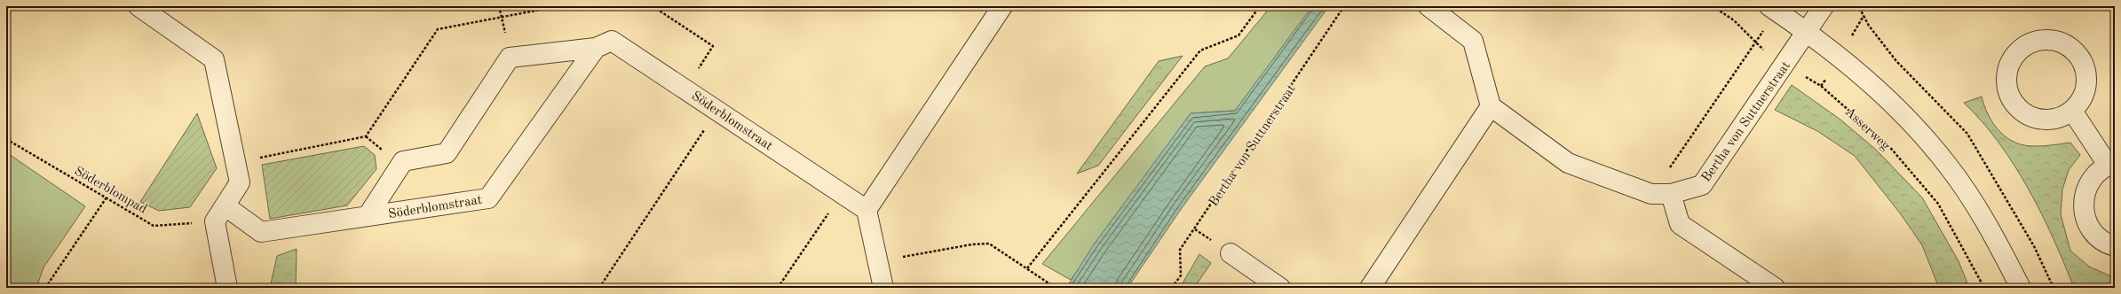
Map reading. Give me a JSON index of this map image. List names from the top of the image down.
{
  "streets": {
    "street": ["Söderblomstraat", "Bertha von Suttnerstraat"],
    "path": ["Asserweg", "Söderblompad"]
  },
  "crossings": [
    ["Söderblomstraat", "Söderblompad"],
    ["Bertha von Suttnerstraat", "Asserweg"]
  ]
}
